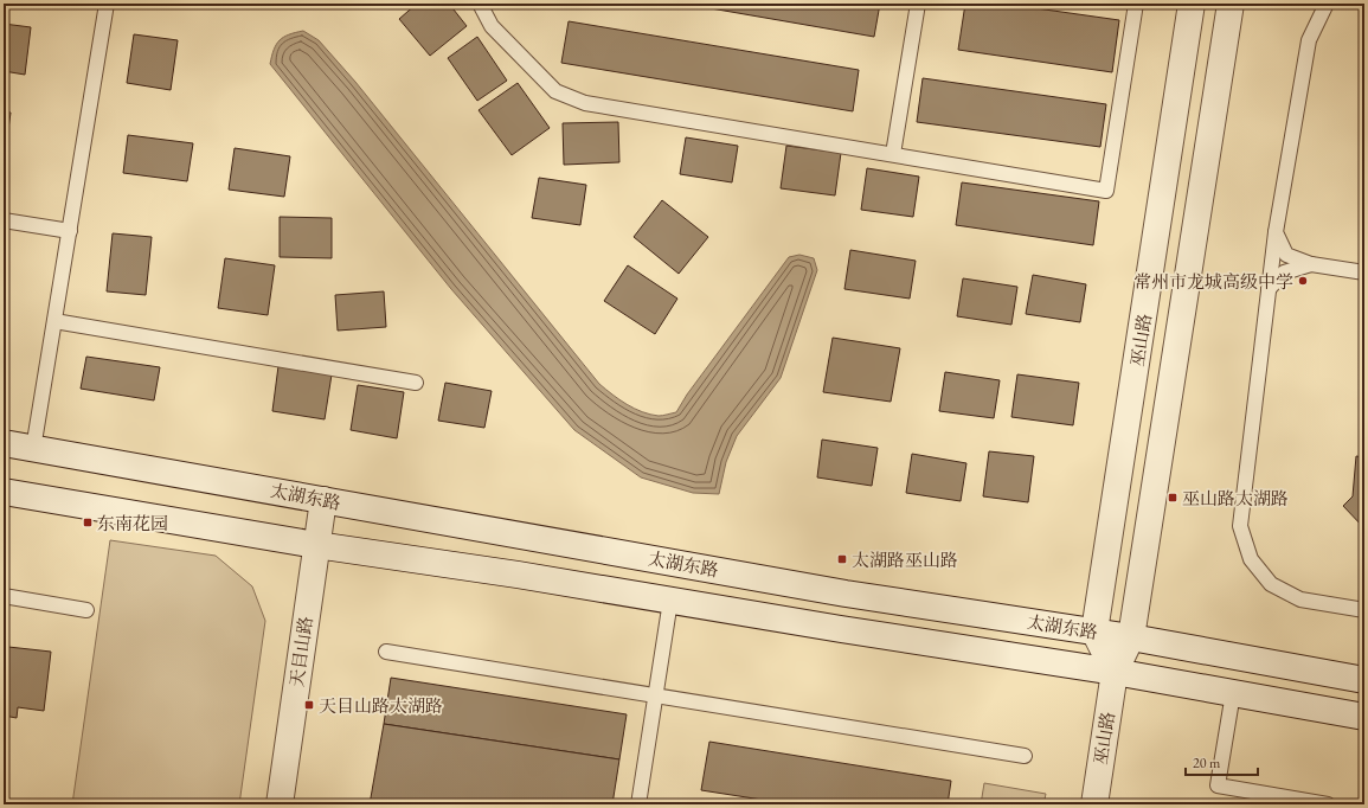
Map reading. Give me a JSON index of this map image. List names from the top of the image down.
{
  "streets": {
    "main road": ["巫山路", "太湖东路", "天目山路"]
  },
  "crossings": [
    ["巫山路", "太湖东路"],
    ["太湖东路", "天目山路"]
  ],
  "places": {
    "other": ["常州市龙城高级中学"],
    "transit": [
      "巫山路太湖路",
      "东南花园",
      "太湖路巫山路",
      "天目山路太湖路"
    ]
  },
  "scale_bar": "20 m"
}
